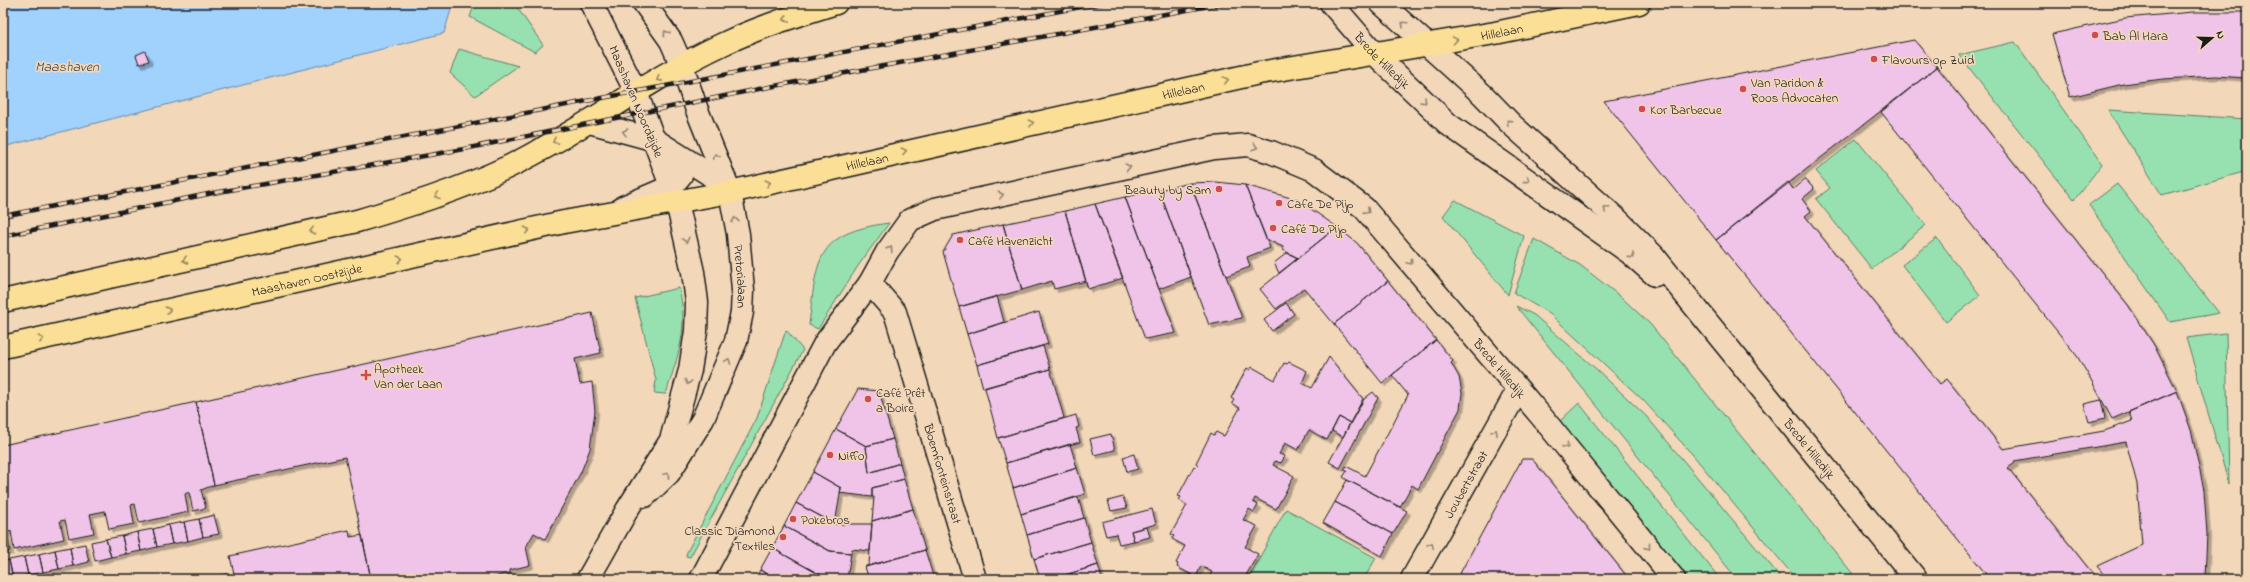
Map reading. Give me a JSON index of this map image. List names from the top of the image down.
{
  "streets": {
    "main road": ["Hillelaan", "Maashaven Oostzijde"],
    "street": [
      "Brede Hilledijk",
      "Maashaven Noordzijde",
      "Pretorialaan",
      "Bloemfonteinstraat",
      "Joubertstraat"
    ]
  },
  "crossings": [
    ["Hillelaan", "Brede Hilledijk"],
    ["Hillelaan", "Pretorialaan"],
    ["Hillelaan", "Maashaven Oostzijde"],
    ["Brede Hilledijk", "Bloemfonteinstraat"],
    ["Brede Hilledijk", "Joubertstraat"],
    ["Maashaven Noordzijde", "Pretorialaan"],
    ["Maashaven Noordzijde", "Maashaven Oostzijde"],
    ["Pretorialaan", "Maashaven Oostzijde"]
  ],
  "one_way": ["Hillelaan", "Joubertstraat"],
  "water": ["Maashaven"],
  "places": {
    "other": [
      "Bab Al Hara",
      "Flavours op Zuid",
      "Van Paridon & Roos Advocaten",
      "Kor Barbecue",
      "Beauty by Sam",
      "Cafe De Pijp",
      "Café De Pijp",
      "Café Havenzicht",
      "Café Prêt a Boire",
      "Niffo",
      "Pokebros",
      "Classic Diamond Textiles"
    ],
    "health": ["Apotheek Van der Laan"]
  },
  "north": "right"
}
